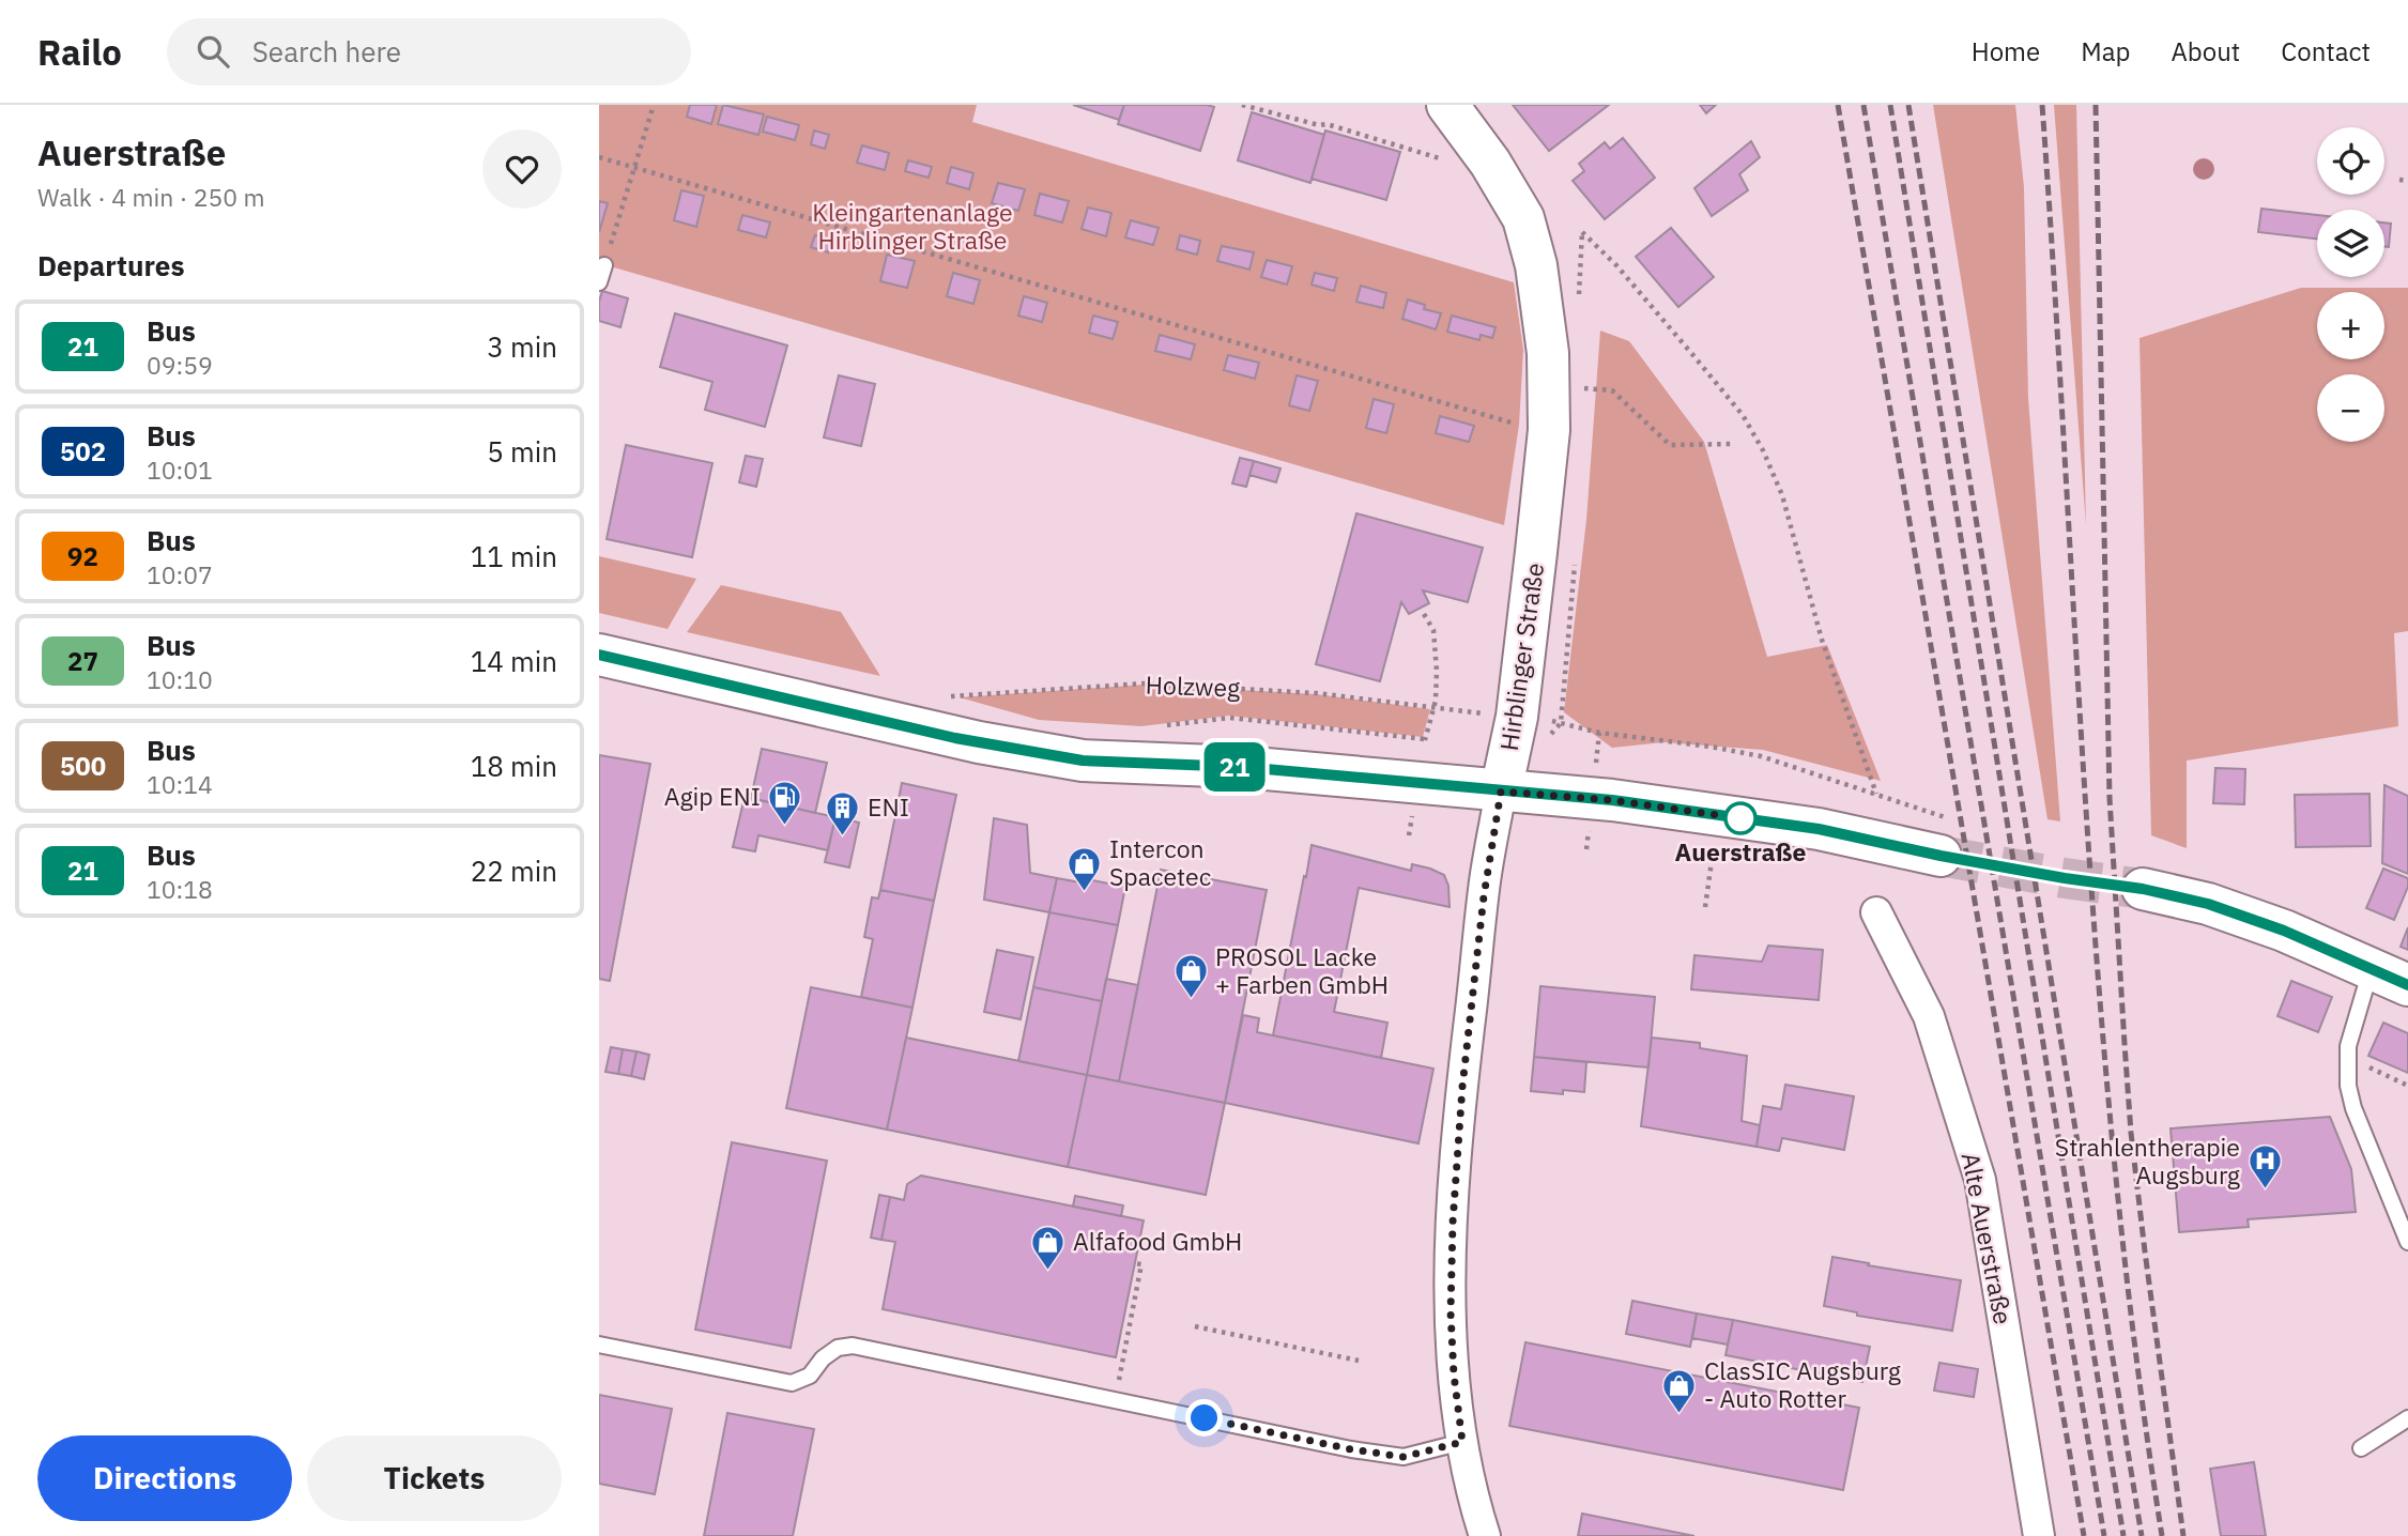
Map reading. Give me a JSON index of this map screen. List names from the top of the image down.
{
  "streets": {
    "main road": ["Hirblinger Straße"],
    "street": ["Alte Auerstraße"],
    "path": ["Holzweg"]
  },
  "crossings": [
    ["Hirblinger Straße", "Holzweg"]
  ],
  "parks": ["Kleingartenanlage Hirblinger Straße"],
  "places": {
    "other": ["Auerstraße"],
    "fuel station": ["Agip ENI"],
    "building": ["ENI"],
    "shop": [
      "Intercon Spacetec",
      "PROSOL Lacke + Farben GmbH",
      "Alfafood GmbH",
      "ClasSIC Augsburg - Auto Rotter"
    ],
    "hospital": ["Strahlentherapie Augsburg"]
  },
  "lines": ["bus line 21"],
  "page": {
    "header": "Railo",
    "search": "Search here",
    "nav": [
      "Home",
      "Map",
      "About",
      "Contact"
    ],
    "heading": [
      ["Auerstraße", "Walk · 4 min · 250 m"],
      "Departures"
    ],
    "on_map": "21",
    "map_buttons": ["+", "−"],
    "list": [
      {
        "mark": "21",
        "name": "Bus",
        "note": "09:59",
        "value": "3 min"
      },
      {
        "mark": "502",
        "name": "Bus",
        "note": "10:01",
        "value": "5 min"
      },
      {
        "mark": "92",
        "name": "Bus",
        "note": "10:07",
        "value": "11 min"
      },
      {
        "mark": "27",
        "name": "Bus",
        "note": "10:10",
        "value": "14 min"
      },
      {
        "mark": "500",
        "name": "Bus",
        "note": "10:14",
        "value": "18 min"
      },
      {
        "mark": "21",
        "name": "Bus",
        "note": "10:18",
        "value": "22 min"
      }
    ],
    "buttons": ["Directions", "Tickets"]
  }
}
